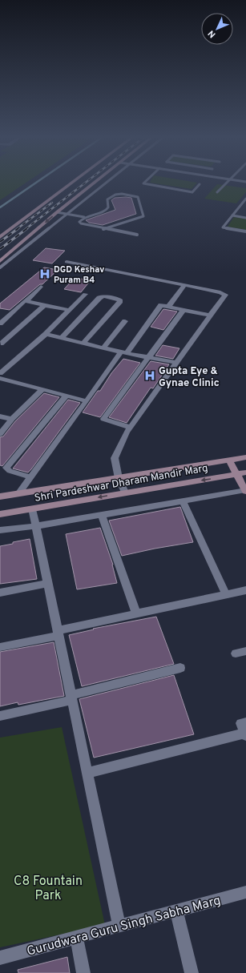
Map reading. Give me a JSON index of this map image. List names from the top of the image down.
{
  "streets": {
    "main road": ["Shri Pardeshwar Dharam Mandir Marg"],
    "street": ["Gurudwara Guru Singh Sabha Marg"]
  },
  "parks": ["C8 Fountain Park"],
  "places": {
    "hospital": ["DGD Keshav Puram B4", "Gupta Eye & Gynae Clinic"]
  },
  "north": "bottom left"
}
